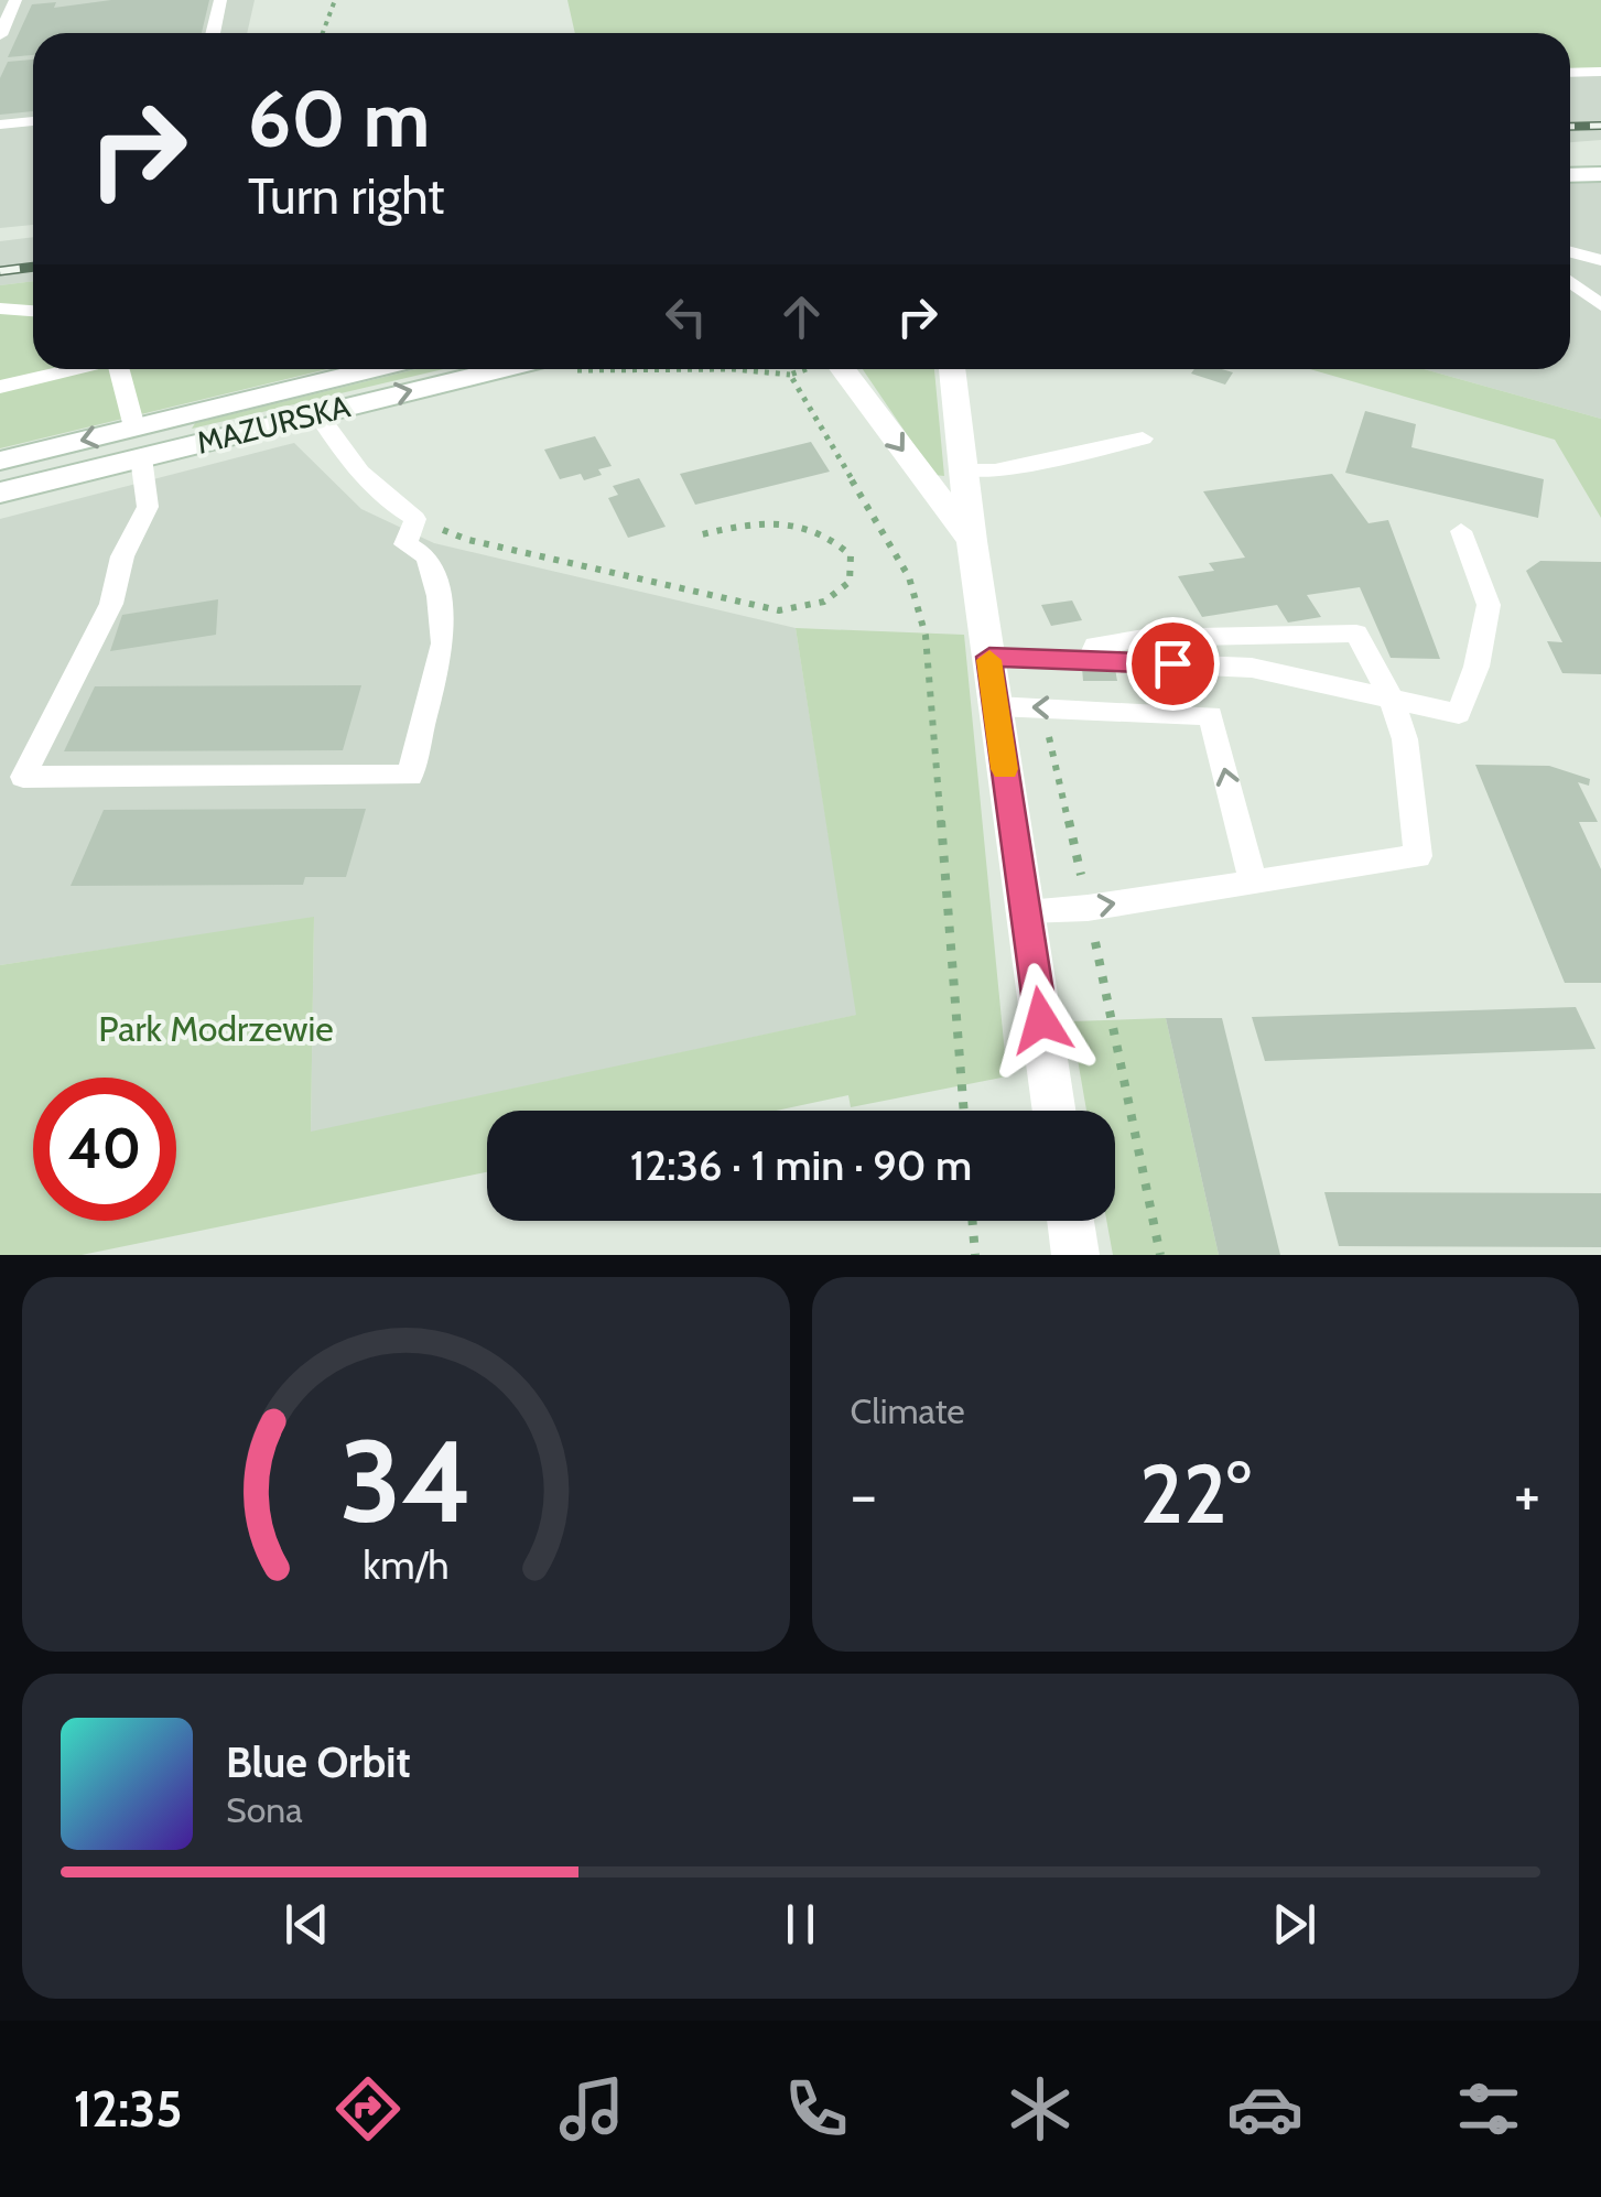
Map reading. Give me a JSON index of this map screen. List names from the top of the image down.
{
  "streets": {
    "street": ["MAZURSKA"]
  },
  "parks": ["Park Modrzewie"],
  "page": {
    "turn": ["60 m", "Turn right"],
    "limit": "40",
    "trip": "12:36 · 1 min · 90 m",
    "tile": "Climate",
    "heat": ["−", "22°", "+"],
    "song": ["Blue Orbit", "Sona"],
    "tabs": "12:35",
    "gauge": ["34", "km/h"]
  }
}
